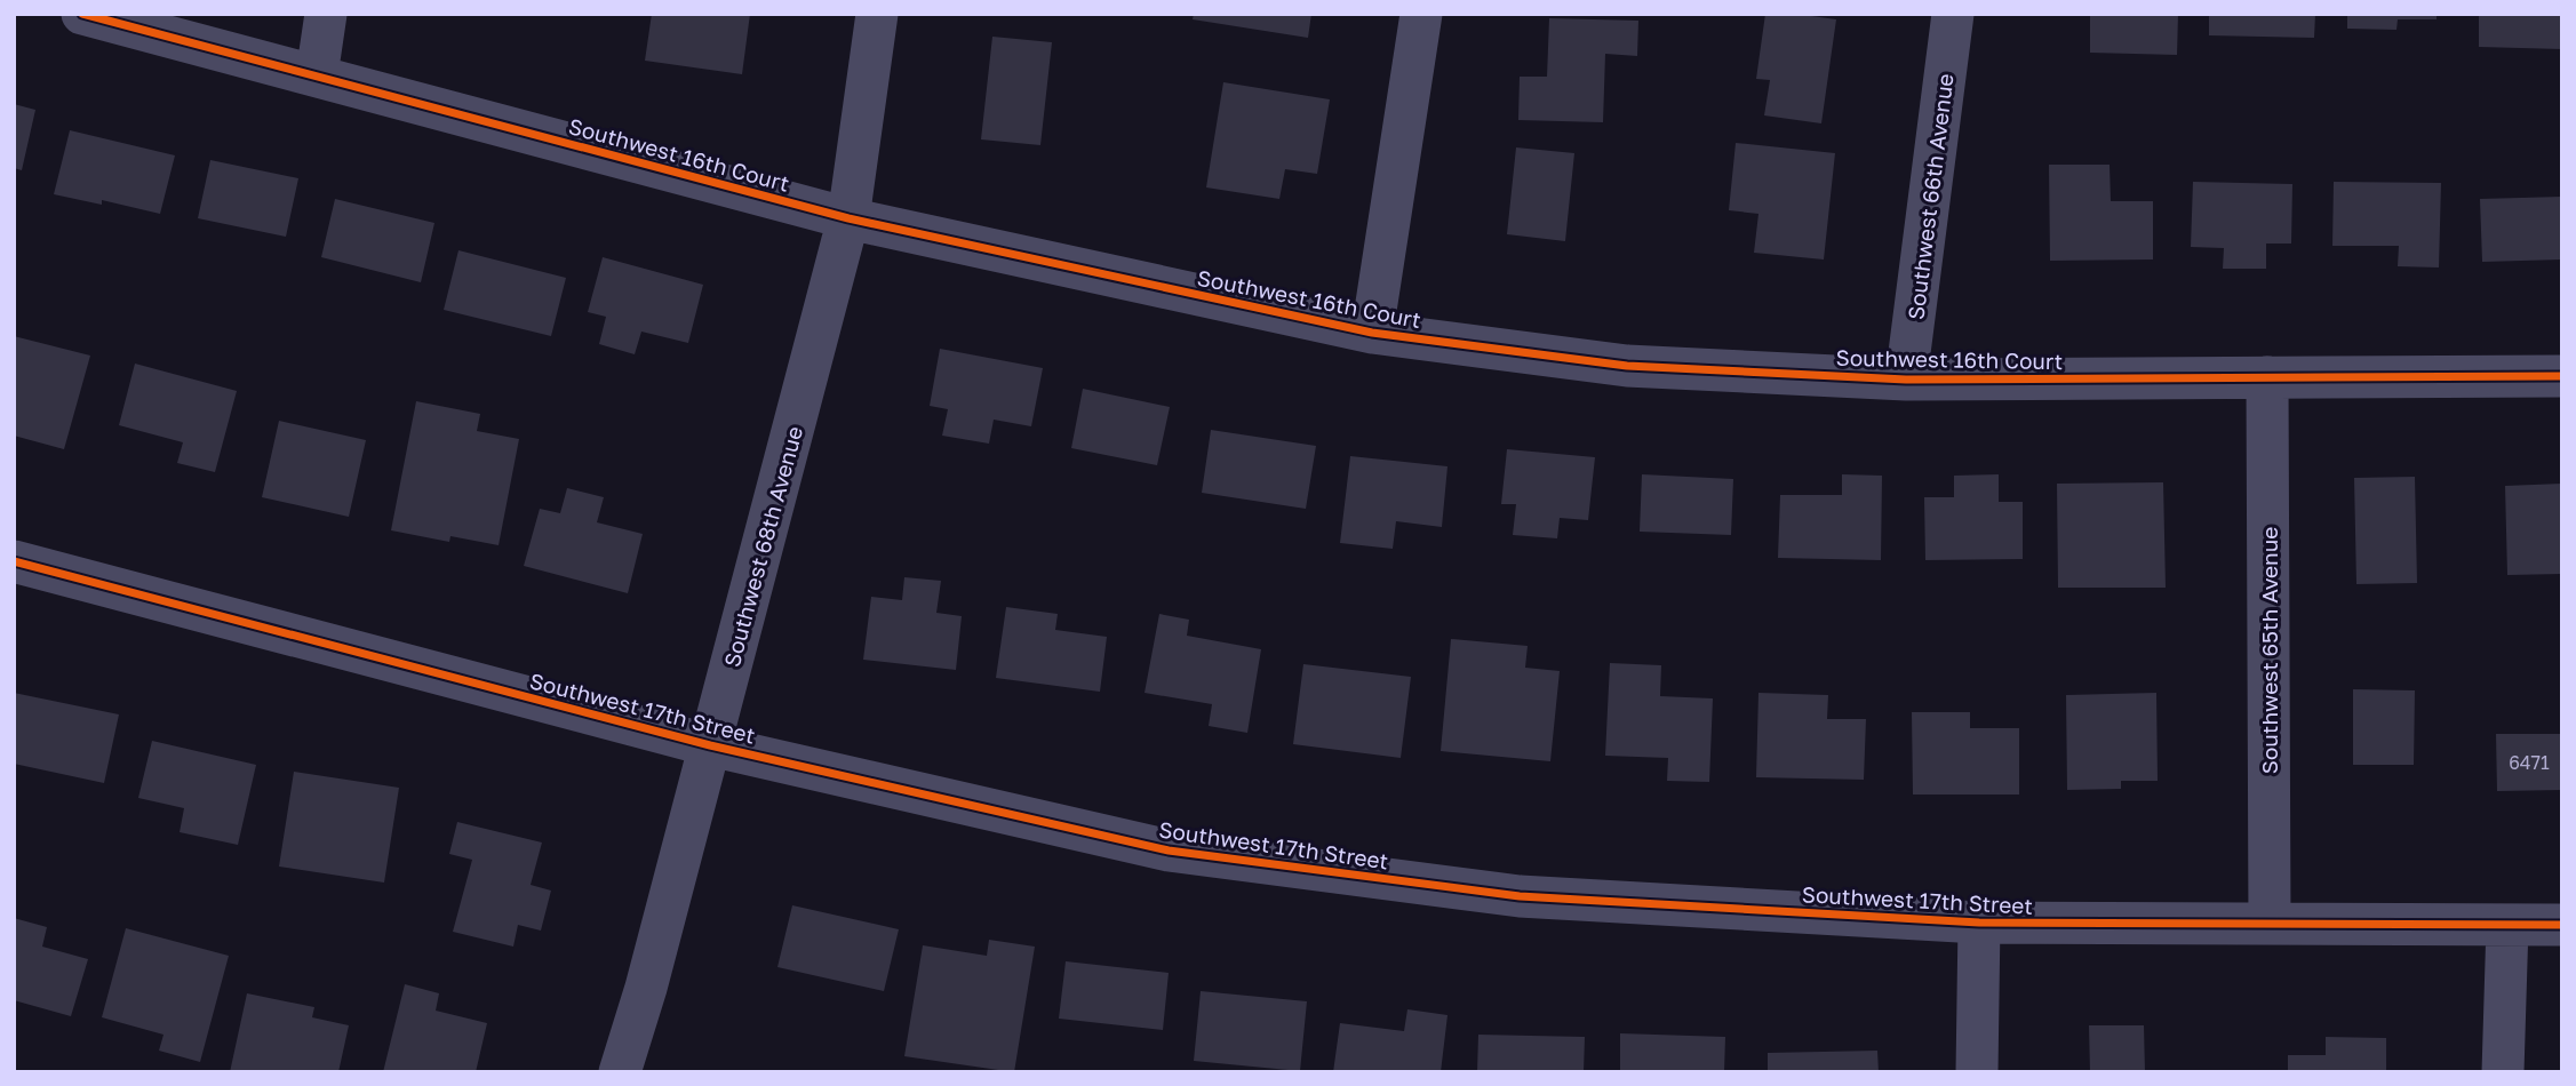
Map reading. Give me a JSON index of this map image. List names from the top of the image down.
{
  "streets": {
    "street": [
      "Southwest 16th Court",
      "Southwest 66th Avenue",
      "Southwest 68th Avenue",
      "Southwest 65th Avenue",
      "Southwest 17th Street"
    ]
  },
  "crossings": [
    ["Southwest 16th Court", "Southwest 66th Avenue"],
    ["Southwest 16th Court", "Southwest 68th Avenue"],
    ["Southwest 16th Court", "Southwest 65th Avenue"],
    ["Southwest 68th Avenue", "Southwest 17th Street"],
    ["Southwest 65th Avenue", "Southwest 17th Street"]
  ],
  "house_numbers": ["6471"]
}
